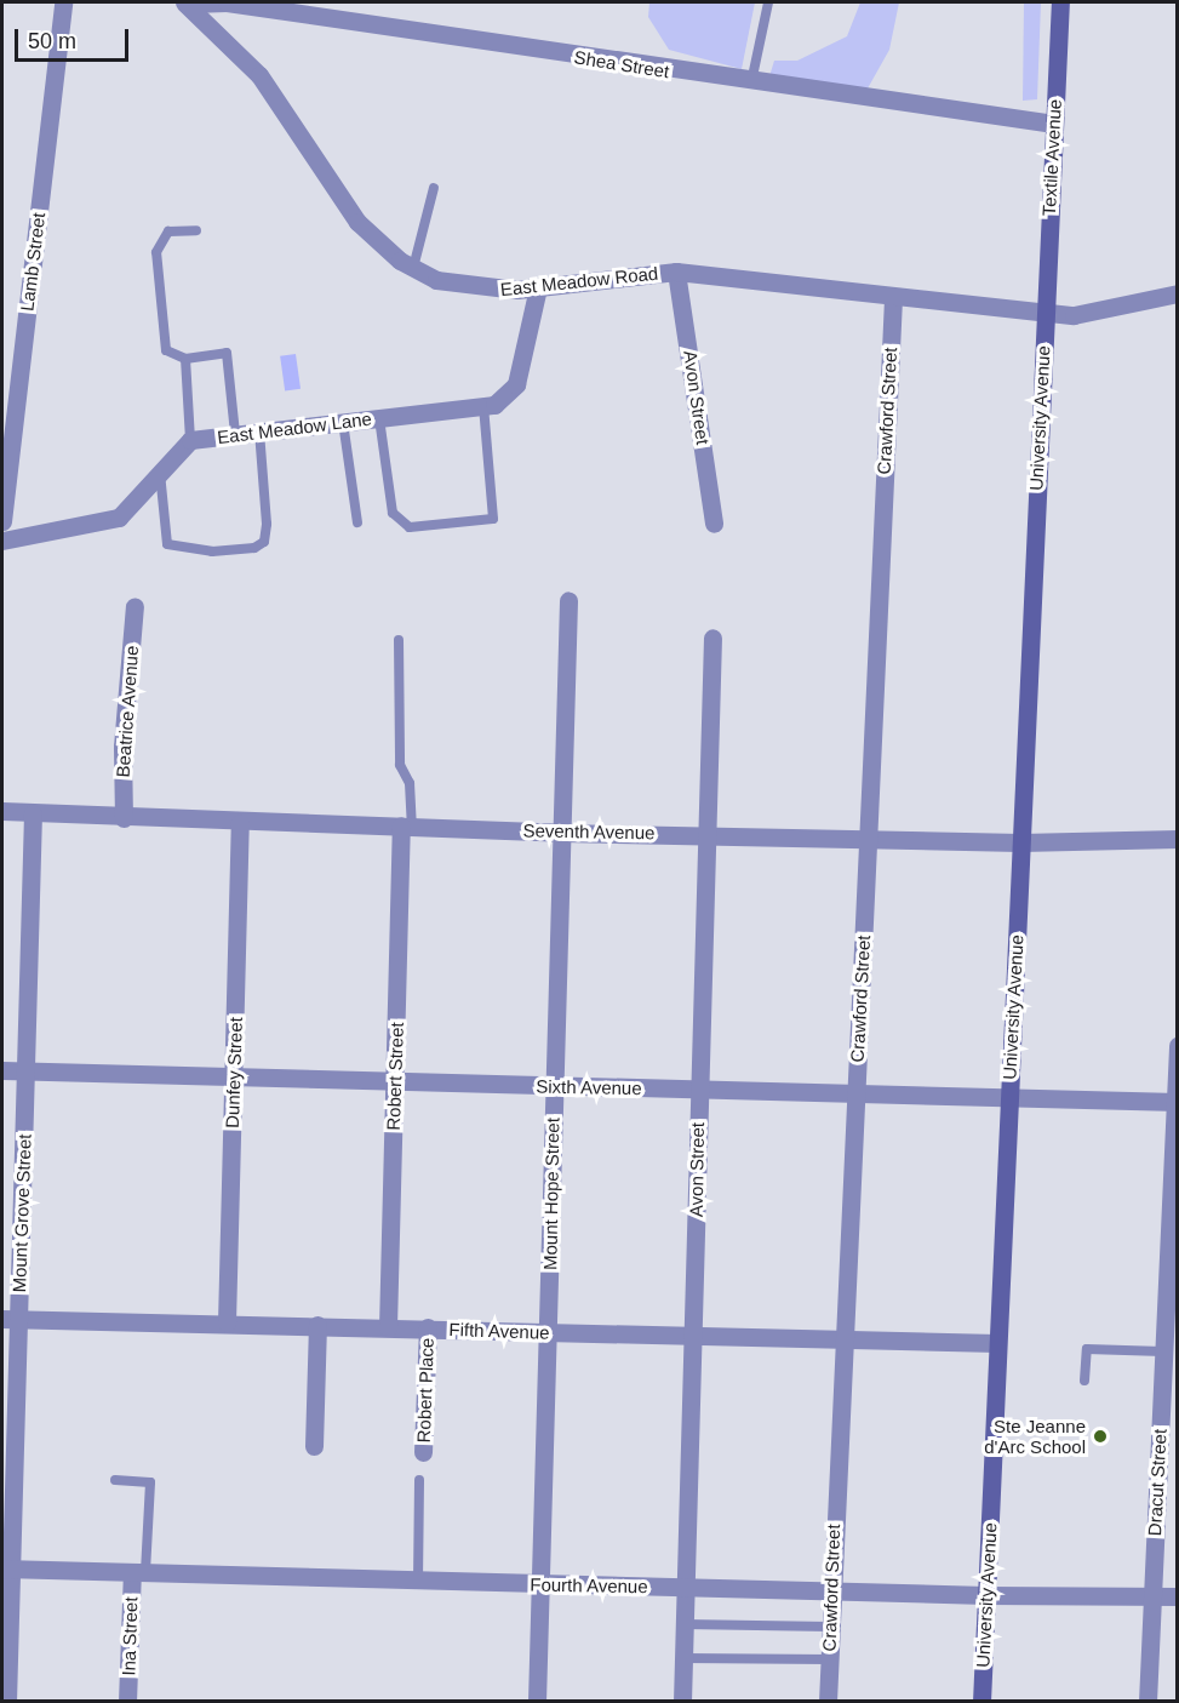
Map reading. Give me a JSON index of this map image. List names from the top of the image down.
{
  "streets": {
    "main road": ["Textile Avenue", "University Avenue"],
    "street": [
      "Shea Street",
      "Lamb Street",
      "East Meadow Road",
      "Avon Street",
      "Crawford Street",
      "East Meadow Lane",
      "Beatrice Avenue",
      "Seventh Avenue",
      "Dunfey Street",
      "Robert Street",
      "Sixth Avenue",
      "Mount Hope Street",
      "Mount Grove Street",
      "Fifth Avenue",
      "Robert Place",
      "Dracut Street",
      "Fourth Avenue",
      "Ina Street"
    ]
  },
  "crossings": [
    ["Shea Street", "Textile Avenue"],
    ["Shea Street", "East Meadow Road"],
    ["Textile Avenue", "East Meadow Road"],
    ["Textile Avenue", "University Avenue"],
    ["East Meadow Road", "Avon Street"],
    ["East Meadow Road", "Crawford Street"],
    ["East Meadow Road", "University Avenue"],
    ["East Meadow Road", "East Meadow Lane"],
    ["Avon Street", "Seventh Avenue"],
    ["Avon Street", "Sixth Avenue"],
    ["Avon Street", "Fifth Avenue"],
    ["Avon Street", "Fourth Avenue"],
    ["Crawford Street", "Seventh Avenue"],
    ["Crawford Street", "Sixth Avenue"],
    ["Crawford Street", "Fifth Avenue"],
    ["Crawford Street", "Fourth Avenue"],
    ["University Avenue", "Seventh Avenue"],
    ["University Avenue", "Sixth Avenue"],
    ["University Avenue", "Fifth Avenue"],
    ["University Avenue", "Fourth Avenue"],
    ["Beatrice Avenue", "Seventh Avenue"],
    ["Seventh Avenue", "Dunfey Street"],
    ["Seventh Avenue", "Robert Street"],
    ["Seventh Avenue", "Mount Hope Street"],
    ["Seventh Avenue", "Mount Grove Street"],
    ["Dunfey Street", "Sixth Avenue"],
    ["Dunfey Street", "Fifth Avenue"],
    ["Robert Street", "Sixth Avenue"],
    ["Robert Street", "Fifth Avenue"],
    ["Sixth Avenue", "Mount Hope Street"],
    ["Sixth Avenue", "Mount Grove Street"],
    ["Sixth Avenue", "Dracut Street"],
    ["Mount Hope Street", "Fifth Avenue"],
    ["Mount Hope Street", "Fourth Avenue"],
    ["Mount Grove Street", "Fifth Avenue"],
    ["Mount Grove Street", "Fourth Avenue"],
    ["Fifth Avenue", "Robert Place"],
    ["Dracut Street", "Fourth Avenue"],
    ["Fourth Avenue", "Ina Street"]
  ],
  "places": ["Ste Jeanne d'Arc School"],
  "scale_bar": "50 m"
}
